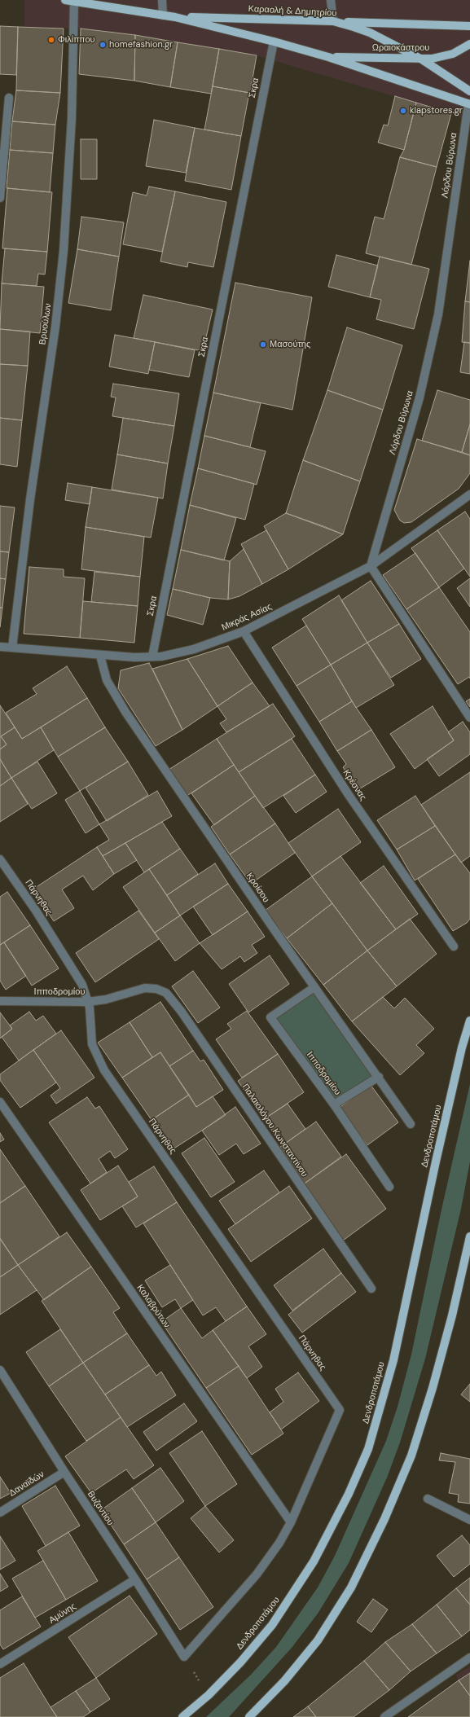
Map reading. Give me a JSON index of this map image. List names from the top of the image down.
{
  "streets": {
    "main road": ["Καραολή & Δημητρίου", "Ωραιοκάστρου", "Δενδροποτάμου"],
    "street": [
      "Σκρα",
      "Λόρδου Βύρωνα",
      "Βρυούλων",
      "Μικράς Ασίας",
      "Κρέσνας",
      "Κροίσου",
      "Πάρνηθας",
      "Ιπποδρομίου",
      "Παλαιολόγου Κωνσταντίνου",
      "Καλαβρύτων",
      "Δαναϊδών",
      "Βυζαντίου",
      "Αμύνης"
    ]
  },
  "crossings": [
    ["Καραολή & Δημητρίου", "Ωραιοκάστρου"],
    ["Καραολή & Δημητρίου", "Σκρα"],
    ["Καραολή & Δημητρίου", "Λόρδου Βύρωνα"],
    ["Καραολή & Δημητρίου", "Βρυούλων"],
    ["Σκρα", "Μικράς Ασίας"],
    ["Λόρδου Βύρωνα", "Μικράς Ασίας"],
    ["Βρυούλων", "Μικράς Ασίας"],
    ["Μικράς Ασίας", "Κρέσνας"],
    ["Μικράς Ασίας", "Κροίσου"],
    ["Κροίσου", "Ιπποδρομίου"],
    ["Πάρνηθας", "Ιπποδρομίου"],
    ["Πάρνηθας", "Καλαβρύτων"],
    ["Ιπποδρομίου", "Παλαιολόγου Κωνσταντίνου"],
    ["Δαναϊδών", "Βυζαντίου"],
    ["Βυζαντίου", "Αμύνης"]
  ],
  "places": [
    "Φιλίππου",
    "homefashion.gr",
    "klapstores.gr",
    "Μασούτης"
  ]
}
